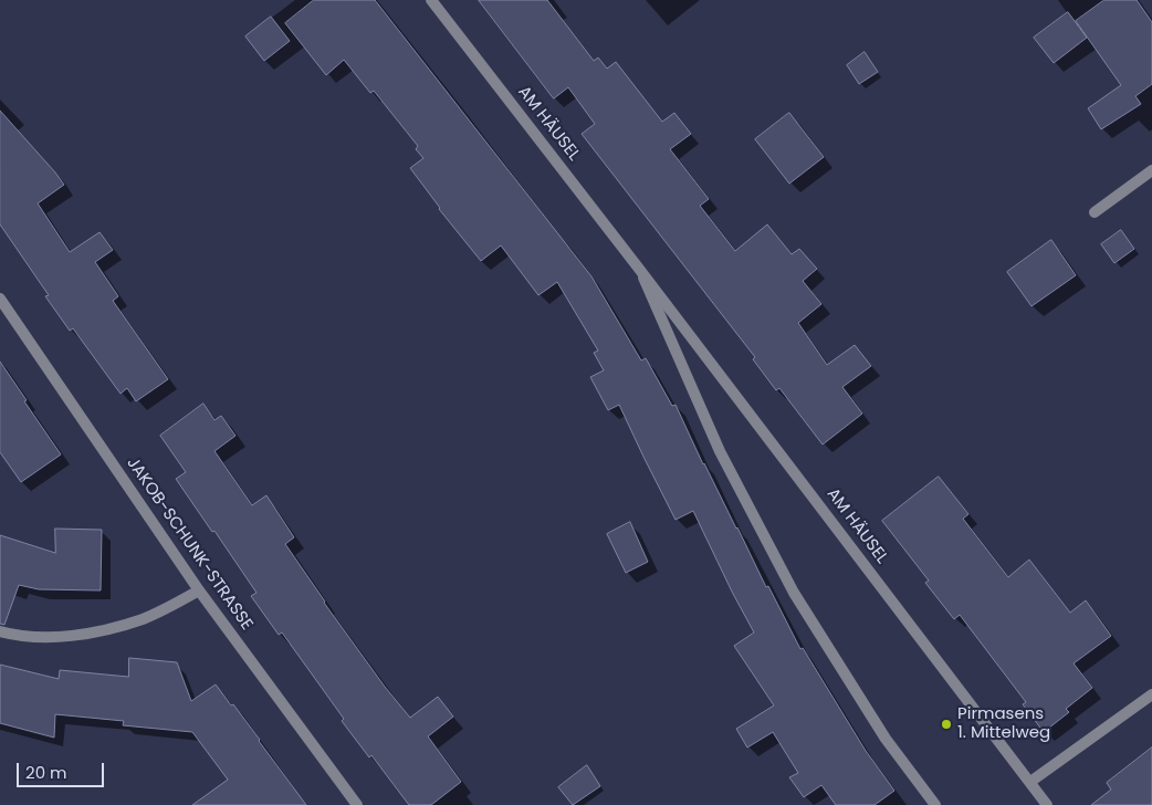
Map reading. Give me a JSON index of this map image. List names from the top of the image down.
{
  "streets": {
    "street": ["AM HÄUSEL", "JAKOB-SCHUNK-STRASSE"]
  },
  "places": ["Pirmasens 1. Mittelweg"],
  "scale_bar": "20 m"
}
